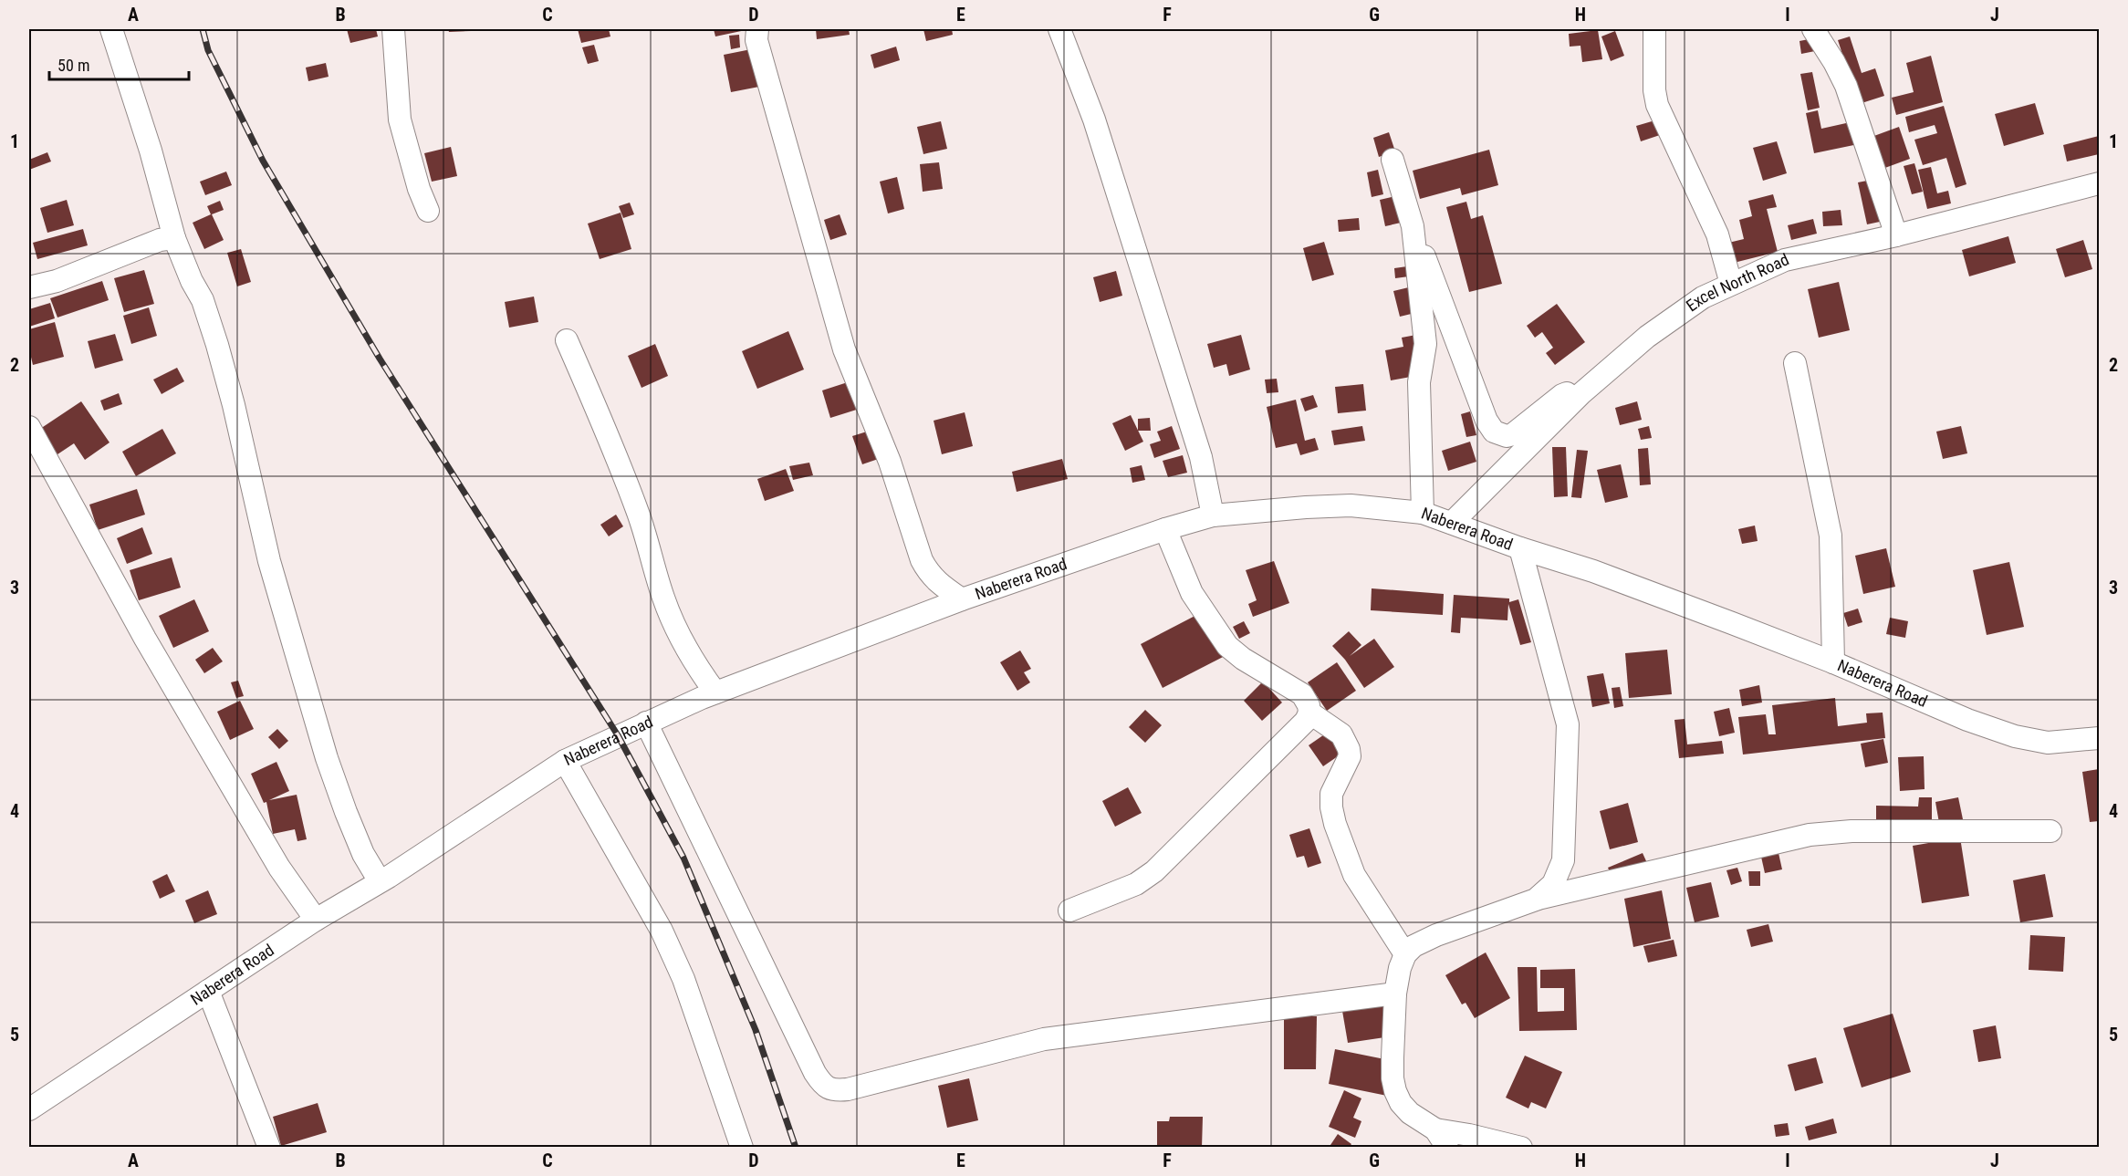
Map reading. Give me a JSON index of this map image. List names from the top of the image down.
{
  "streets": {
    "street": ["Excel North Road", "Naberera Road"]
  },
  "crossings": [
    ["Excel North Road", "Naberera Road"]
  ],
  "scale_bar": "50 m",
  "grid": {
    "columns": [
      "A",
      "B",
      "C",
      "D",
      "E",
      "F",
      "G",
      "H",
      "I",
      "J"
    ],
    "rows": [
      "1",
      "2",
      "3",
      "4",
      "5"
    ]
  }
}
